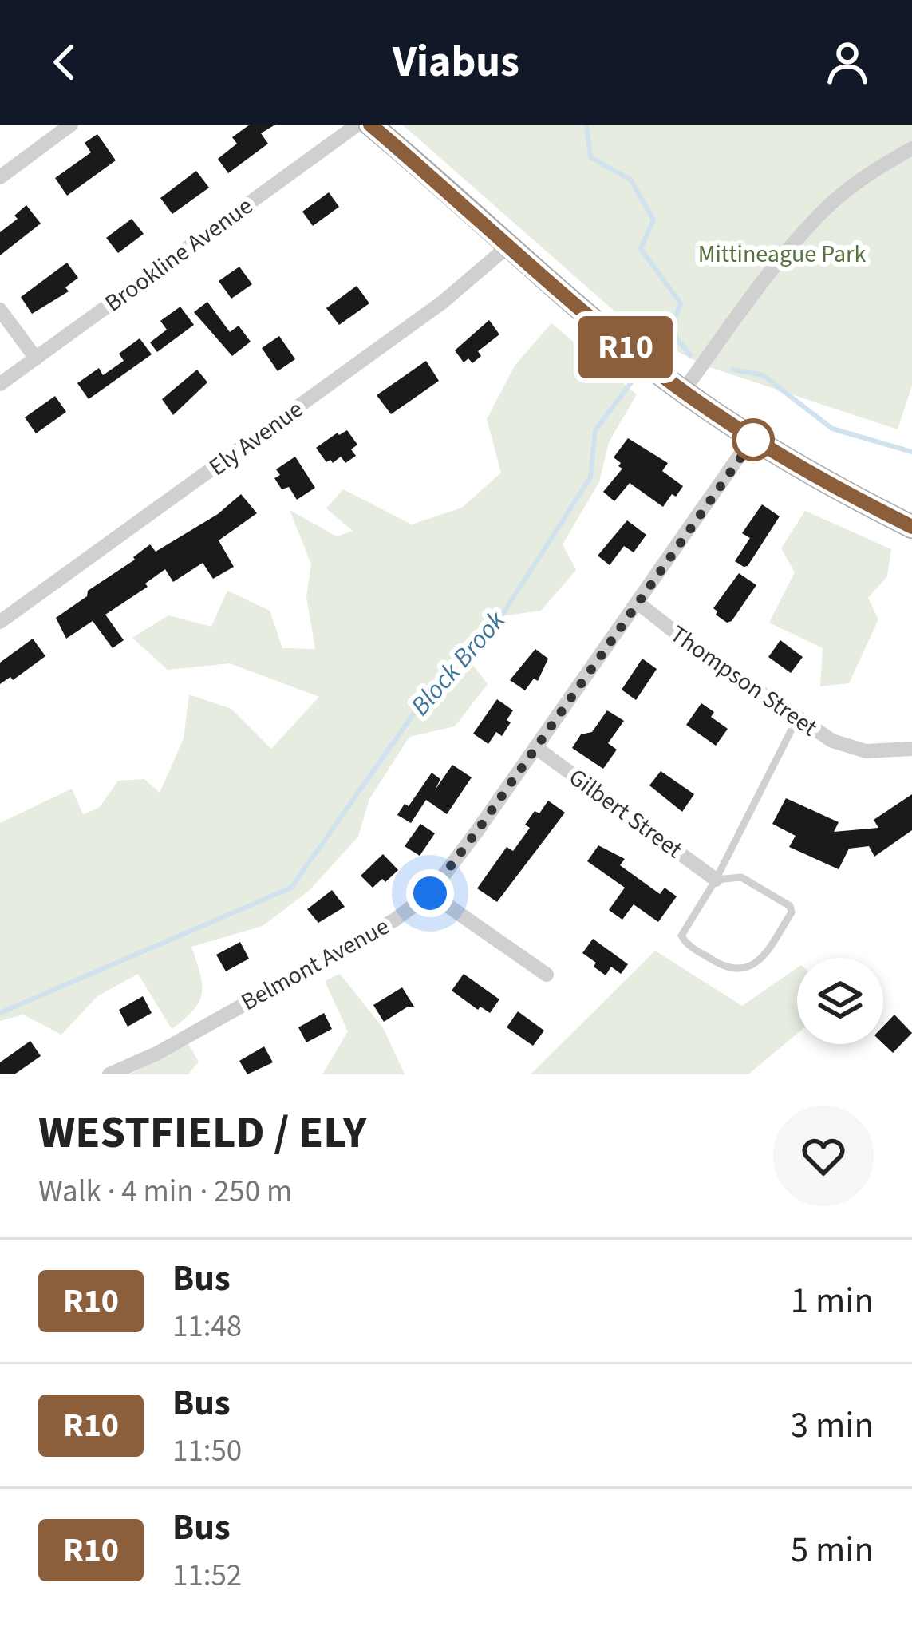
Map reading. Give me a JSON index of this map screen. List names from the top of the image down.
{
  "streets": {
    "street": [
      "Brookline Avenue",
      "Ely Avenue",
      "Thompson Street",
      "Gilbert Street",
      "Belmont Avenue"
    ]
  },
  "crossings": [
    ["Thompson Street", "Belmont Avenue"],
    ["Gilbert Street", "Belmont Avenue"]
  ],
  "water": ["Block Brook"],
  "parks": ["Mittineague Park"],
  "lines": ["bus line R10"],
  "page": {
    "header": "Viabus",
    "on_map": "R10",
    "heading": ["WESTFIELD / ELY", "Walk · 4 min · 250 m"],
    "list": [
      {
        "mark": "R10",
        "name": "Bus",
        "note": "11:48",
        "value": "1 min"
      },
      {
        "mark": "R10",
        "name": "Bus",
        "note": "11:50",
        "value": "3 min"
      },
      {
        "mark": "R10",
        "name": "Bus",
        "note": "11:52",
        "value": "5 min"
      }
    ]
  }
}
